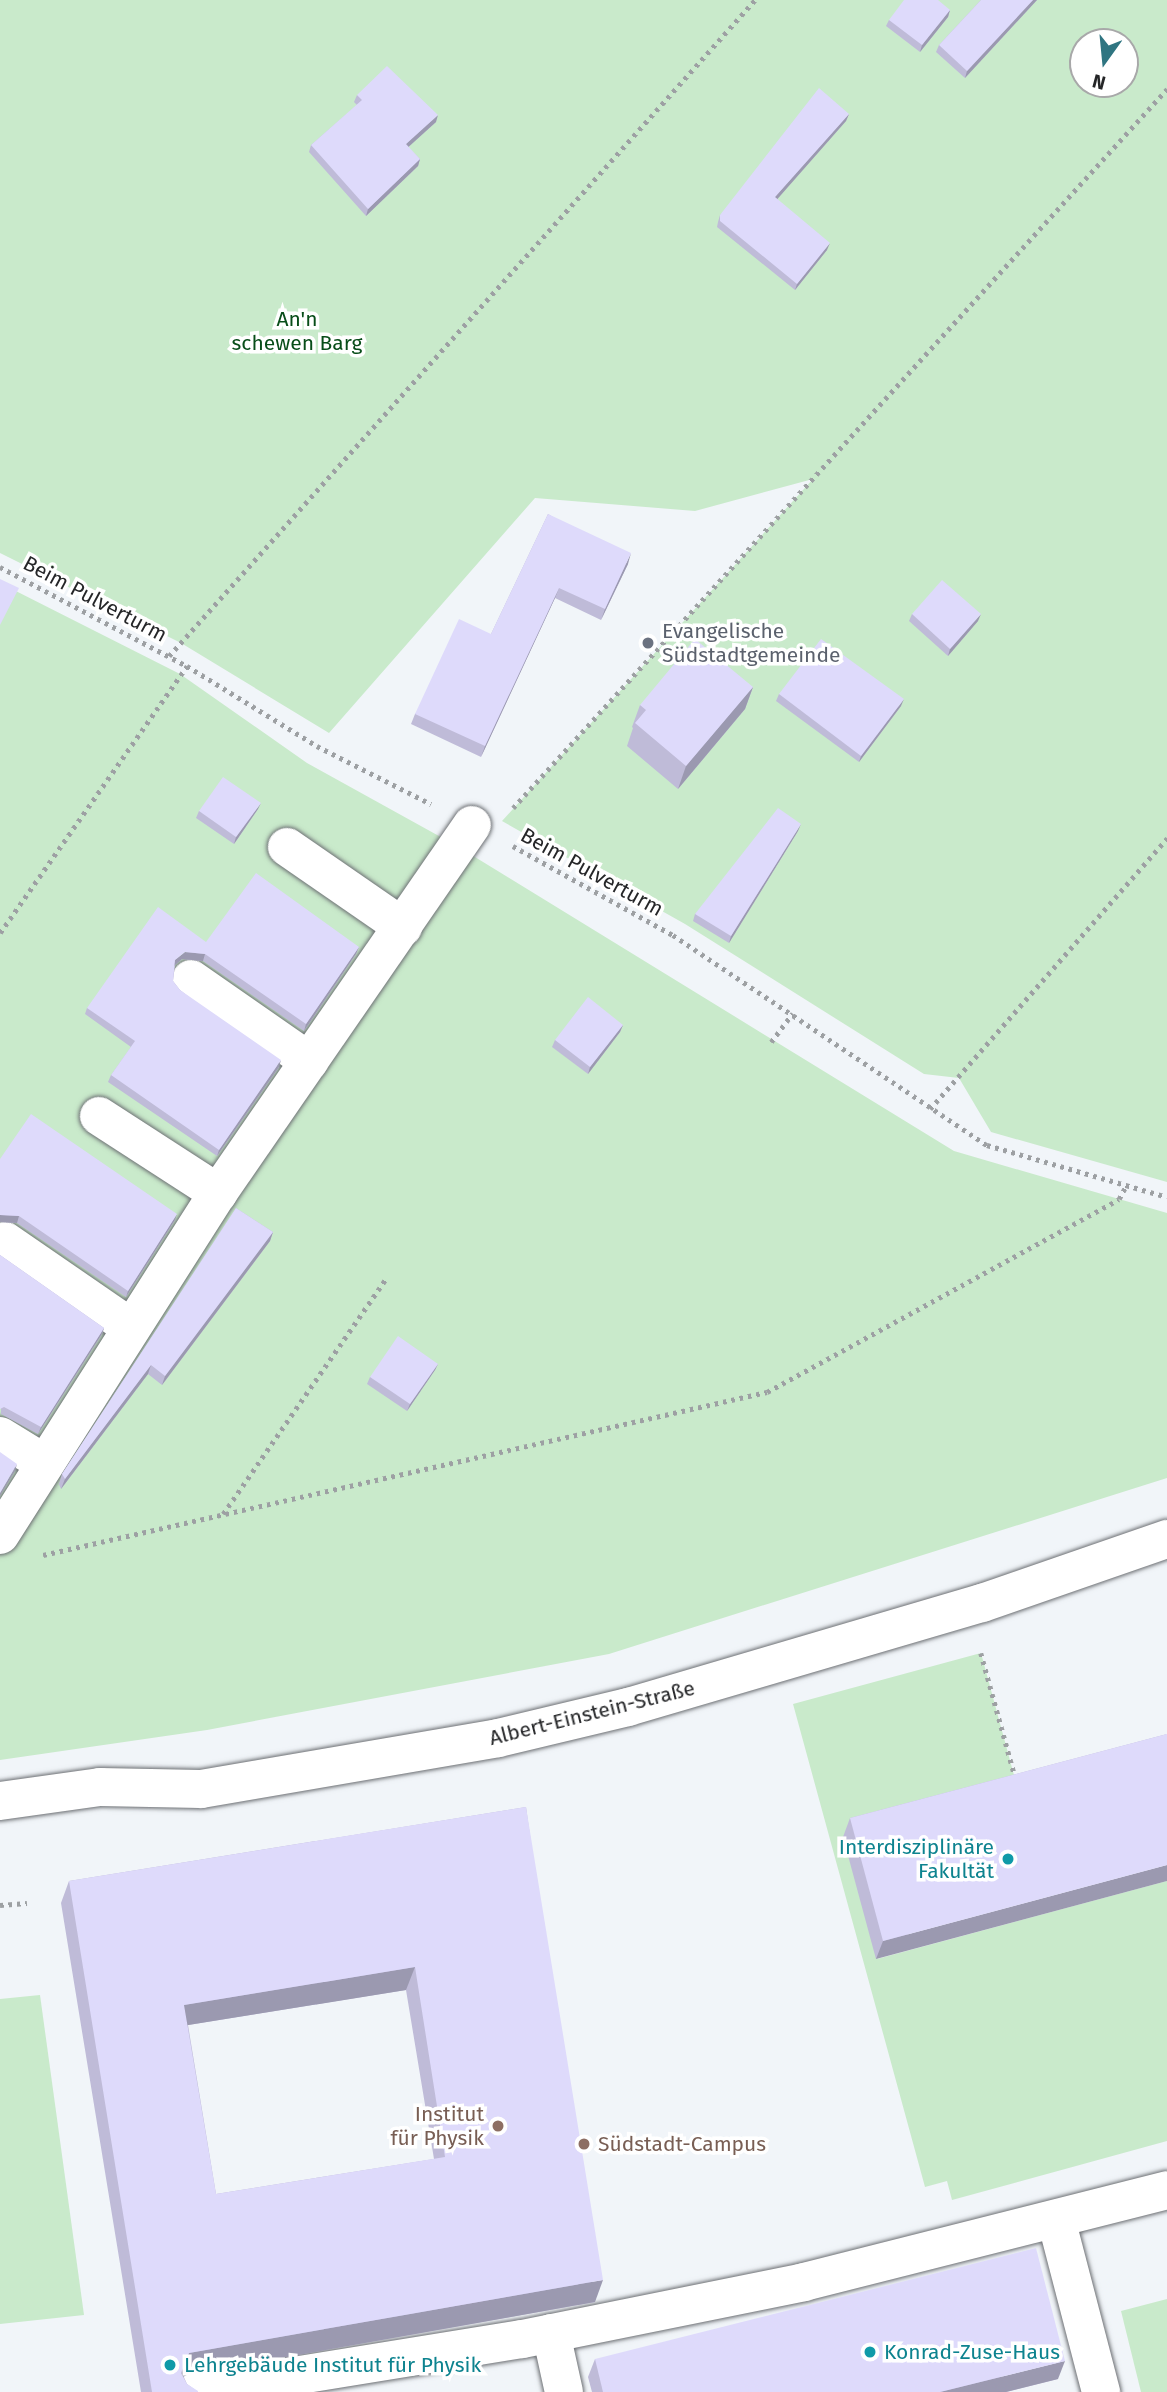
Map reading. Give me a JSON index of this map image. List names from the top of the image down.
{
  "streets": {
    "street": ["Albert-Einstein-Straße"],
    "path": ["Beim Pulverturm"]
  },
  "parks": ["An'n schewen Barg"],
  "places": [
    "Evangelische Südstadtgemeinde",
    "Interdisziplinäre Fakultät",
    "Institut für Physik",
    "Südstadt-Campus",
    "Konrad-Zuse-Haus",
    "Lehrgebäude Institut für Physik"
  ],
  "north": "bottom"
}
